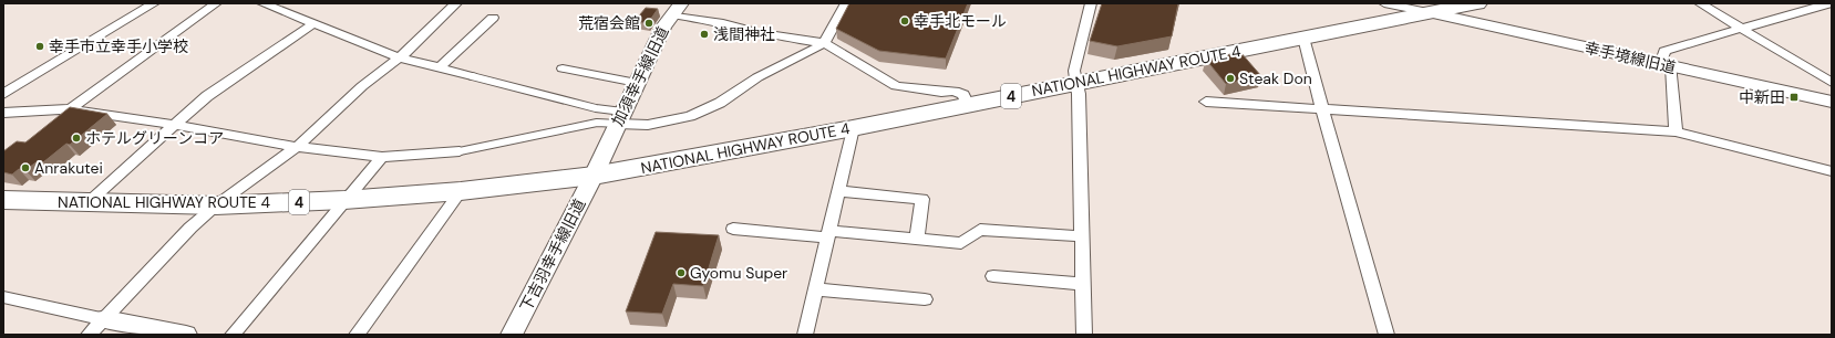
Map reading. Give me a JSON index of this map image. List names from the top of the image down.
{
  "streets": {
    "highway": ["NATIONAL HIGHWAY ROUTE 4", "4"],
    "street": ["幸手境線旧道", "加須幸手線旧道", "下吉羽幸手線旧道"]
  },
  "crossings": [
    ["幸手境線旧道", "NATIONAL HIGHWAY ROUTE 4"],
    ["NATIONAL HIGHWAY ROUTE 4", "加須幸手線旧道"],
    ["NATIONAL HIGHWAY ROUTE 4", "下吉羽幸手線旧道"],
    ["加須幸手線旧道", "下吉羽幸手線旧道"]
  ],
  "places": {
    "other": [
      "幸手北モール",
      "荒宿会館",
      "浅間神社",
      "幸手市立幸手小学校",
      "Steak Don",
      "ホテルグリーンコア",
      "Anrakutei",
      "Gyomu Super"
    ],
    "transit": ["中新田"]
  }
}
